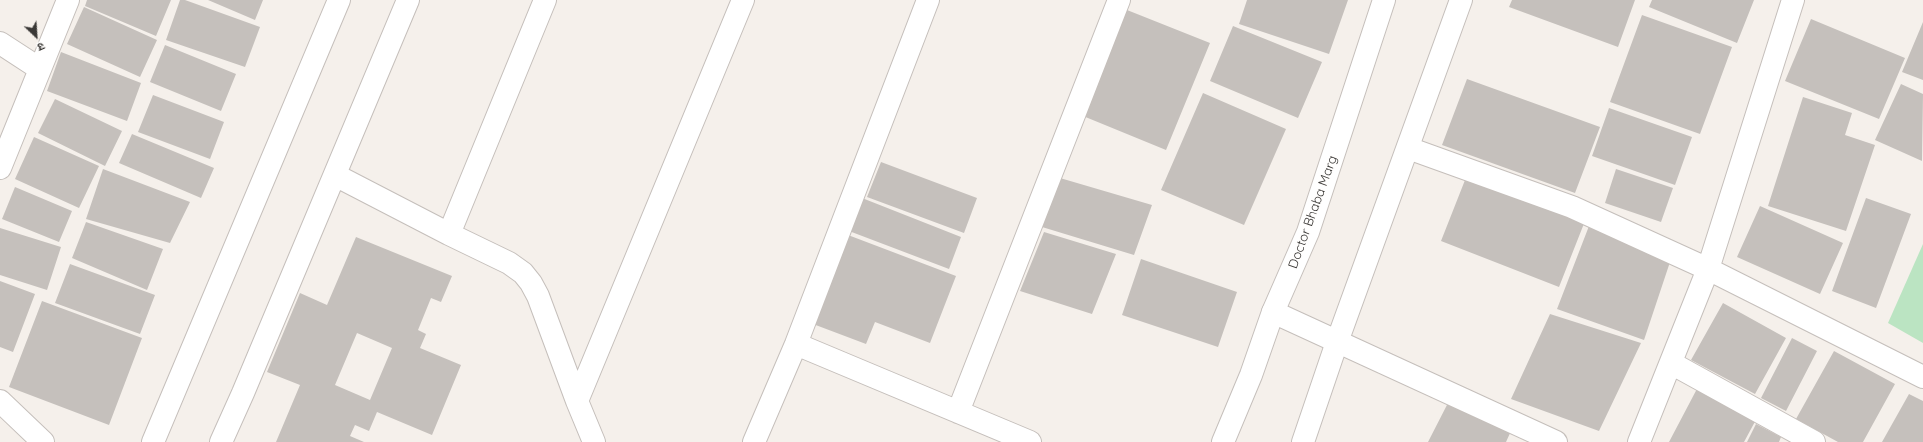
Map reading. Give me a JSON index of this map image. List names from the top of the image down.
{
  "streets": {
    "street": ["Doctor Bhaba Marg"]
  },
  "north": "bottom right"
}
